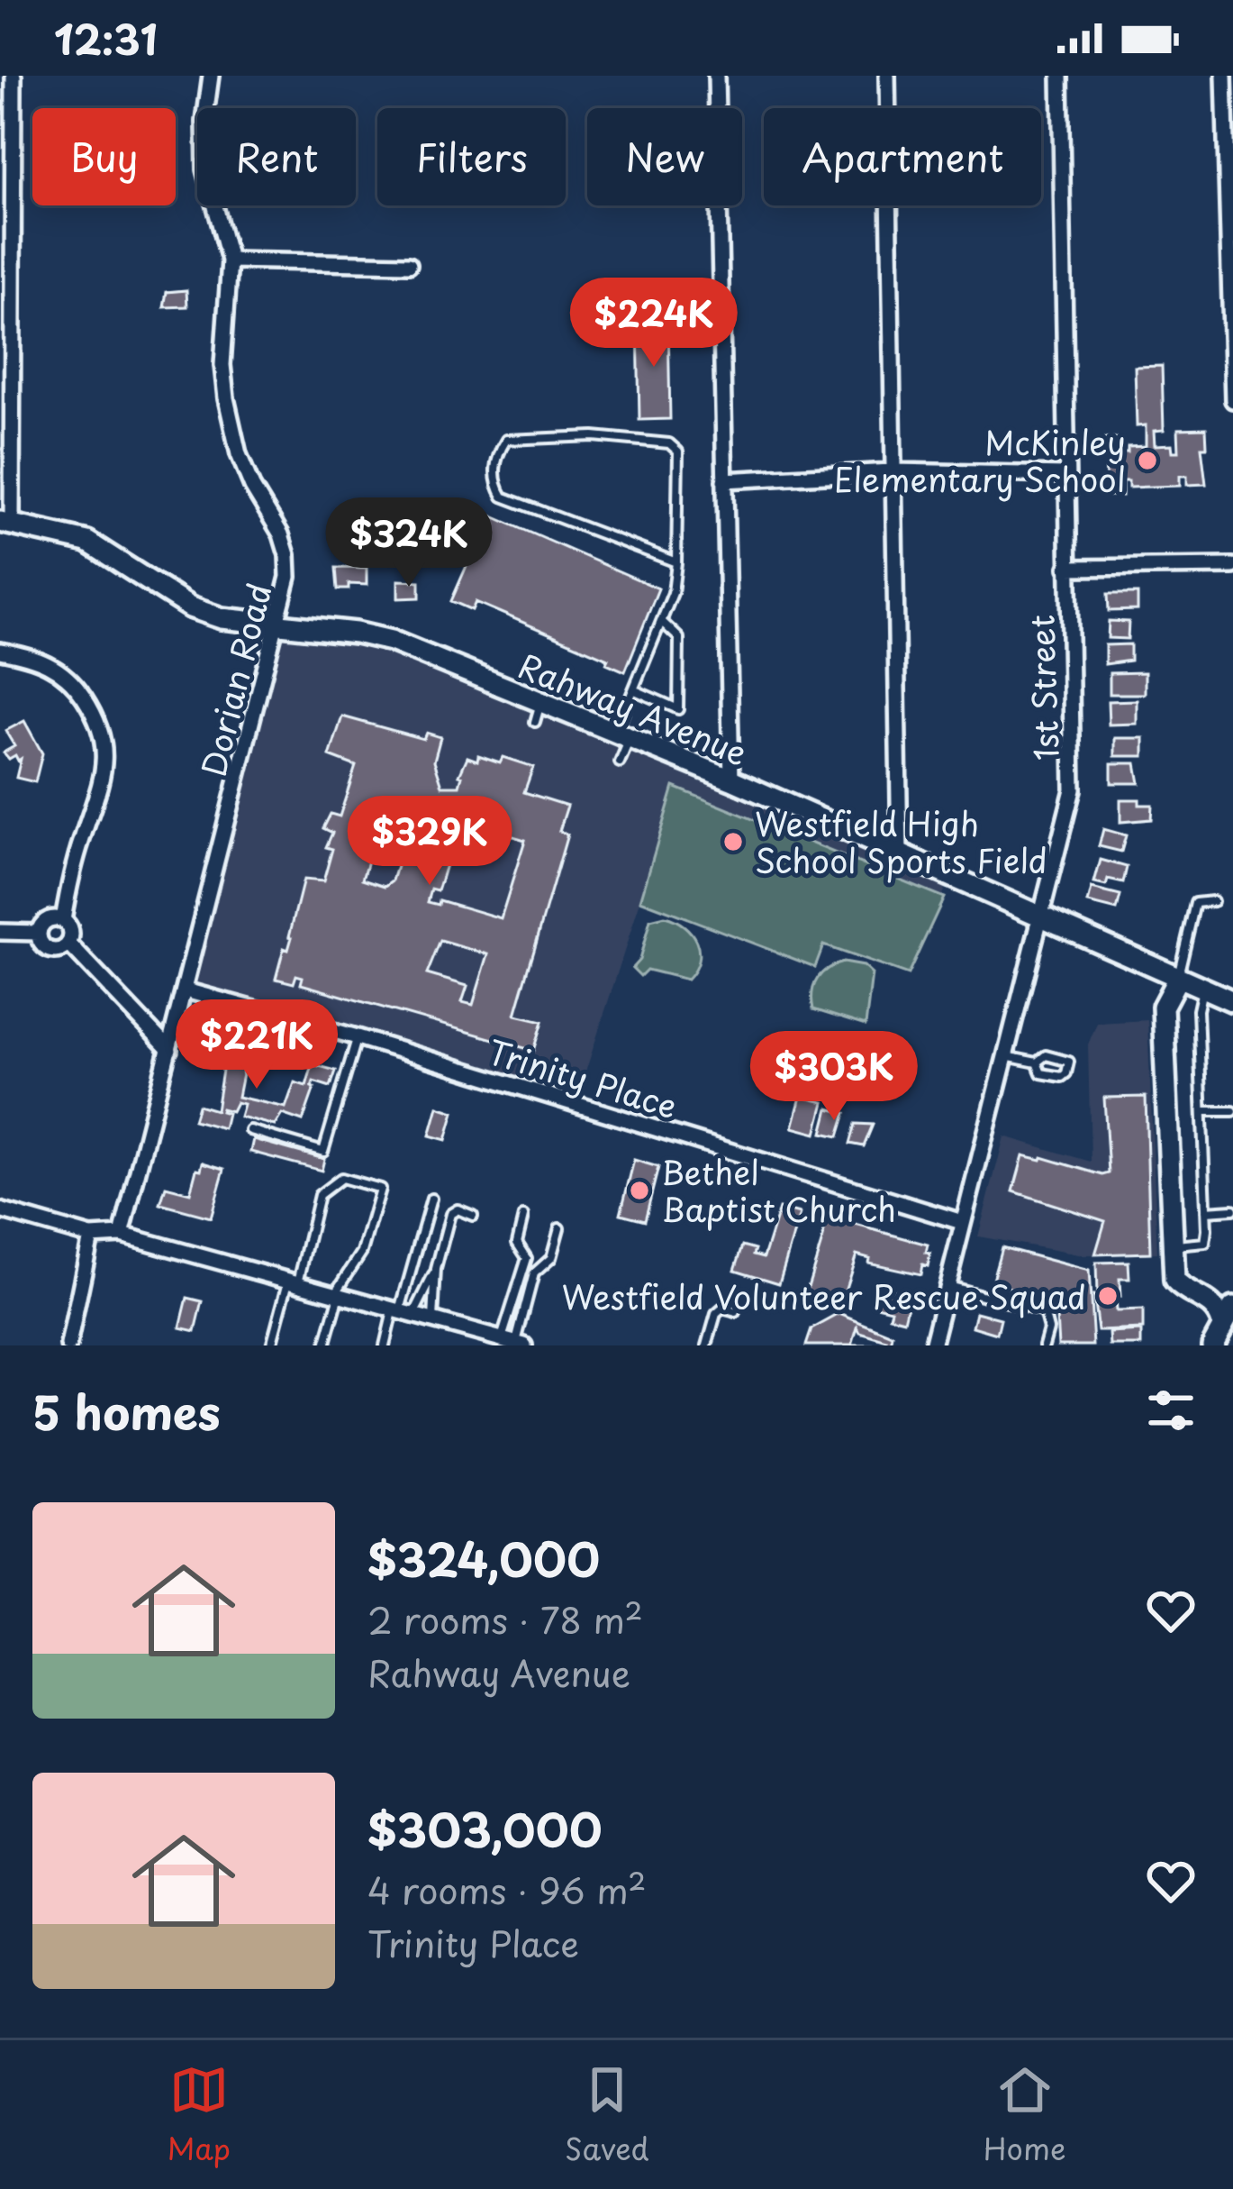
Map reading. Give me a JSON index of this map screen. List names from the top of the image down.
{
  "streets": {
    "street": [
      "Dorian Road",
      "1st Street",
      "Rahway Avenue",
      "Trinity Place"
    ]
  },
  "crossings": [
    ["Dorian Road", "Rahway Avenue"],
    ["Dorian Road", "Trinity Place"],
    ["1st Street", "Rahway Avenue"],
    ["1st Street", "Trinity Place"]
  ],
  "places": [
    "McKinley Elementary School",
    "Westfield High School Sports Field",
    "Bethel Baptist Church",
    "Westfield Volunteer Rescue Squad"
  ],
  "page": {
    "status": "12:31",
    "chip": [
      "Buy",
      "Rent",
      "Filters",
      "New",
      "Apartment"
    ],
    "price": [
      "$224K",
      "$324K",
      "$329K",
      "$221K",
      "$303K"
    ],
    "heading": "5 homes",
    "list": [
      {
        "name": "$324,000",
        "note": "2 rooms · 78 m² · Rahway Avenue"
      },
      {
        "name": "$303,000",
        "note": "4 rooms · 96 m² · Trinity Place"
      }
    ],
    "tabs": ["Map", "Saved", "Home"]
  }
}
